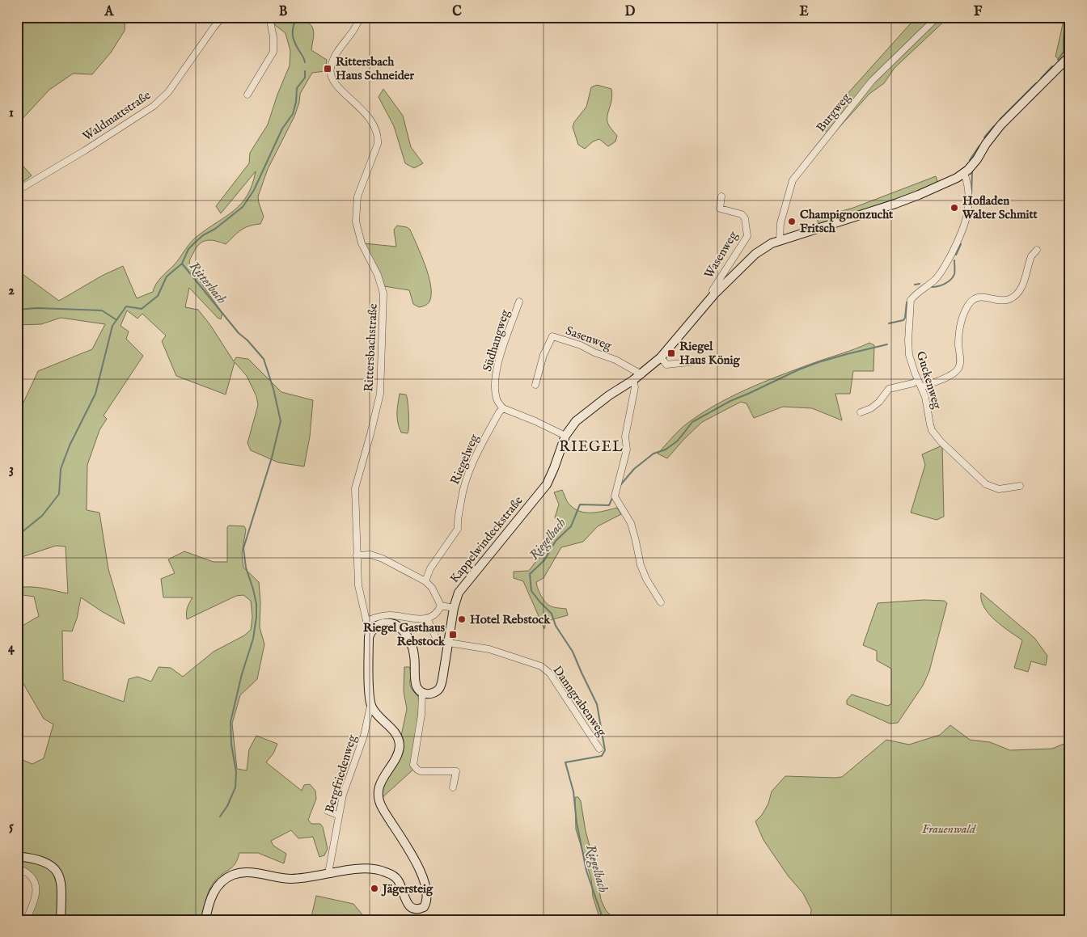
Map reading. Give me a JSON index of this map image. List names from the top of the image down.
{
  "streets": {
    "street": [
      "Burgweg",
      "Waldmattstraße",
      "Wasenweg",
      "Sasenweg",
      "Südhangweg",
      "Rittersbachstraße",
      "Guckenweg",
      "Riegelweg",
      "Kappelwindeckstraße",
      "Danngrabenweg",
      "Bergfriedenweg"
    ]
  },
  "crossings": [
    ["Burgweg", "Kappelwindeckstraße"],
    ["Wasenweg", "Kappelwindeckstraße"],
    ["Sasenweg", "Kappelwindeckstraße"],
    ["Südhangweg", "Riegelweg"],
    ["Guckenweg", "Kappelwindeckstraße"],
    ["Kappelwindeckstraße", "Danngrabenweg"]
  ],
  "districts": ["RIEGEL"],
  "water": ["Ritterbach", "Riegelbach"],
  "parks": ["Frauenwald"],
  "places": {
    "transit": ["Rittersbach Haus Schneider", "Riegel Haus König", "Riegel Gasthaus Rebstock"],
    "other": [
      "Hofladen Walter Schmitt",
      "Champignonzucht Fritsch",
      "Hotel Rebstock",
      "Jägersteig"
    ]
  },
  "grid": {
    "columns": [
      "A",
      "B",
      "C",
      "D",
      "E",
      "F"
    ],
    "rows": [
      "1",
      "2",
      "3",
      "4",
      "5"
    ]
  }
}
